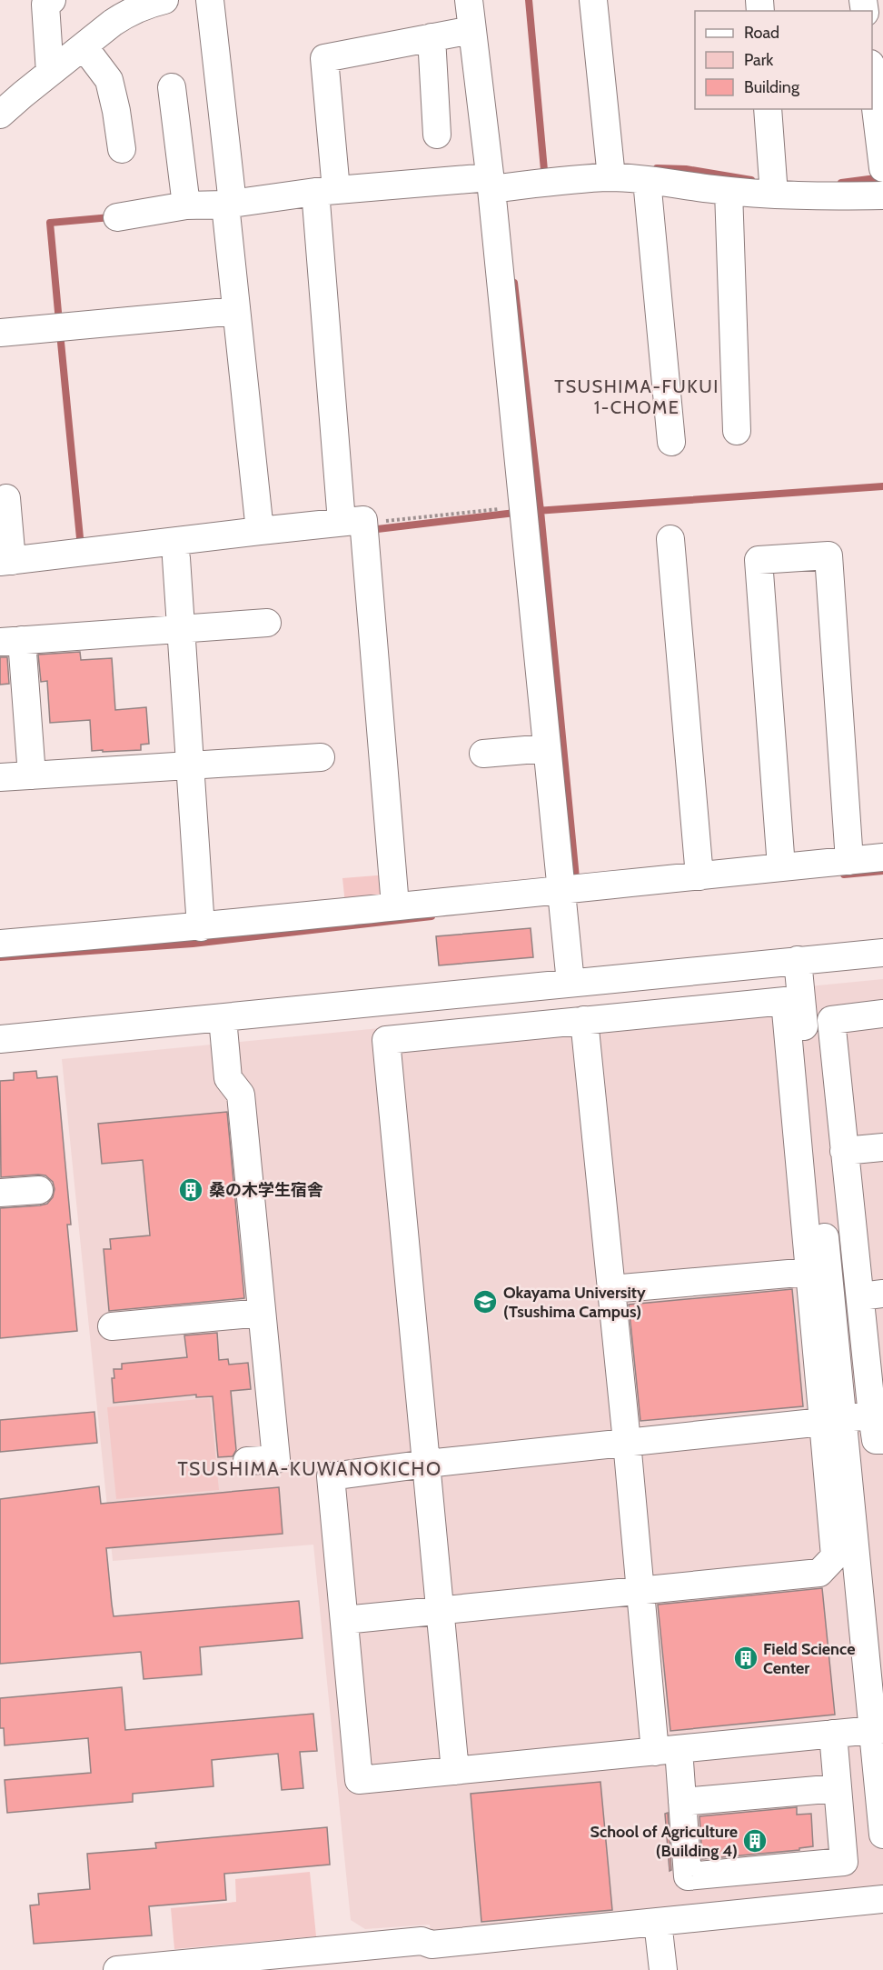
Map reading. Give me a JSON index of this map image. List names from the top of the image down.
{
  "districts": ["TSUSHIMA-FUKUI 1-CHOME", "TSUSHIMA-KUWANOKICHO"],
  "places": {
    "building": ["桑の木学生宿舎", "Field Science Center", "School of Agriculture (Building 4)"],
    "school or university": ["Okayama University (Tsushima Campus)"]
  },
  "legend": ["Road", "Park", "Building"]
}
